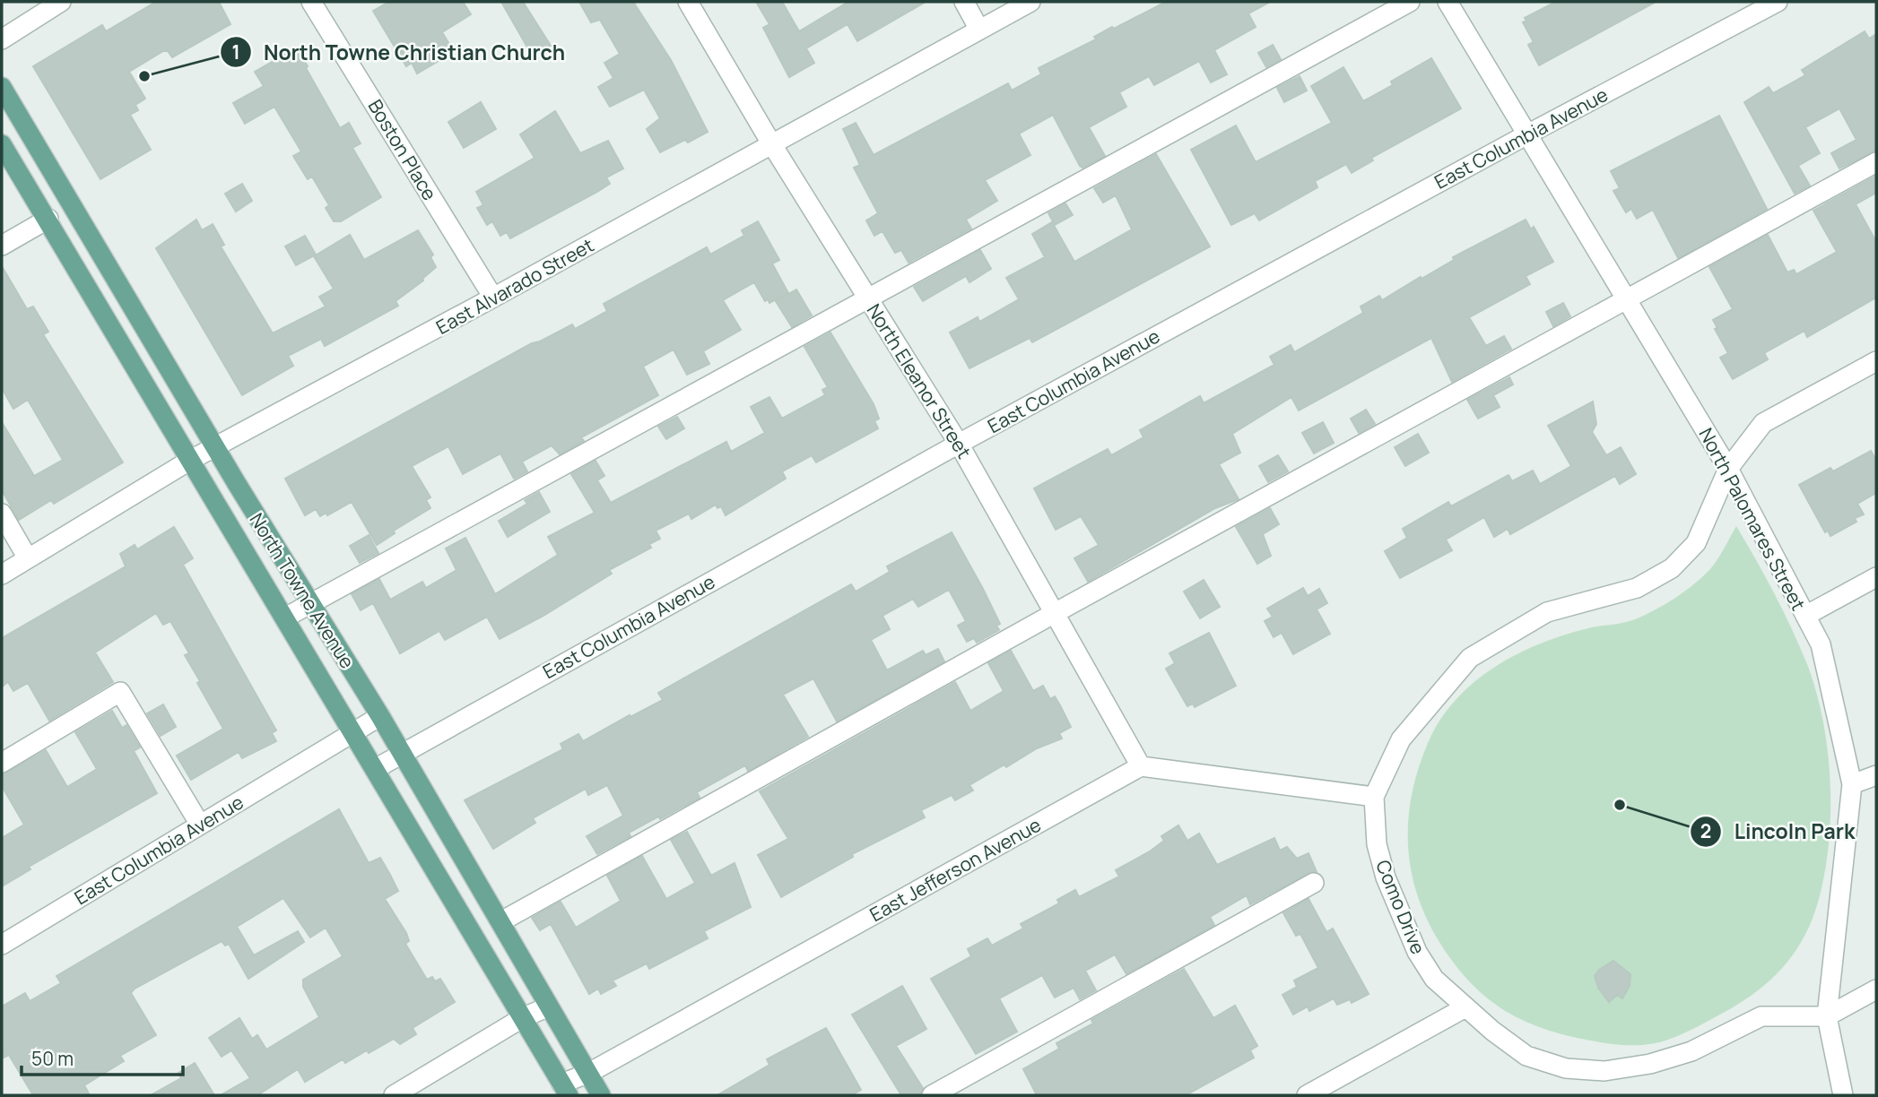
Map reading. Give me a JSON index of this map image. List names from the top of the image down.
{
  "streets": {
    "main road": ["North Towne Avenue"],
    "street": [
      "East Columbia Avenue",
      "Boston Place",
      "East Alvarado Street",
      "North Eleanor Street",
      "North Palomares Street",
      "East Jefferson Avenue",
      "Como Drive"
    ]
  },
  "crossings": [
    ["East Columbia Avenue", "North Eleanor Street"],
    ["East Columbia Avenue", "North Palomares Street"],
    ["East Columbia Avenue", "North Towne Avenue"],
    ["Boston Place", "East Alvarado Street"],
    ["East Alvarado Street", "North Eleanor Street"],
    ["East Alvarado Street", "North Towne Avenue"],
    ["North Eleanor Street", "East Jefferson Avenue"],
    ["North Palomares Street", "Como Drive"],
    ["North Towne Avenue", "East Jefferson Avenue"]
  ],
  "places": ["North Towne Christian Church", "Lincoln Park"],
  "scale_bar": "50 m"
}
